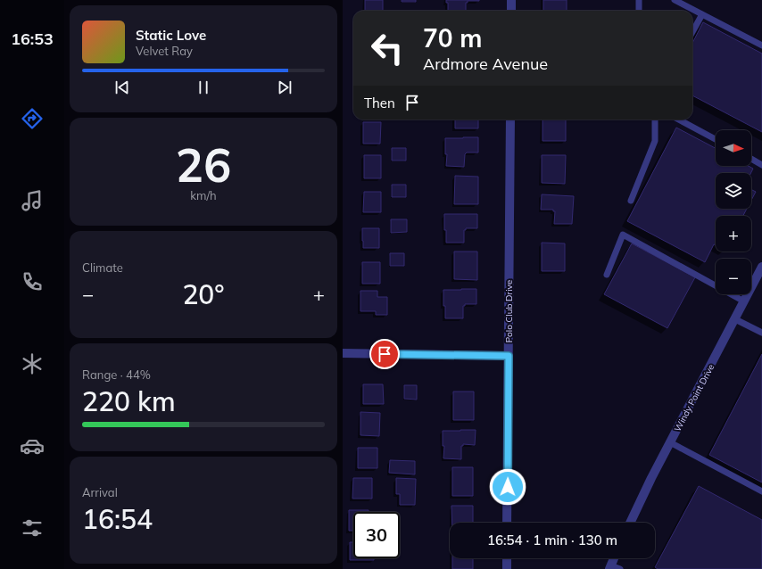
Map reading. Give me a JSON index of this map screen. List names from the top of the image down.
{
  "streets": {
    "street": ["Polo Club Drive", "Windy Point Drive"]
  },
  "north": "right",
  "page": {
    "tabs": "16:53",
    "turn": ["70 m", "Ardmore Avenue"],
    "song": ["Static Love", "Velvet Ray"],
    "then": "Then",
    "tile": [
      ["26", "km/h"],
      "Climate",
      ["Range · 44%", "220 km"],
      ["Arrival", "16:54"]
    ],
    "map_buttons": ["+", "−"],
    "heat": ["−", "20°", "+"],
    "limit": "30",
    "trip": "16:54 · 1 min · 130 m"
  }
}
